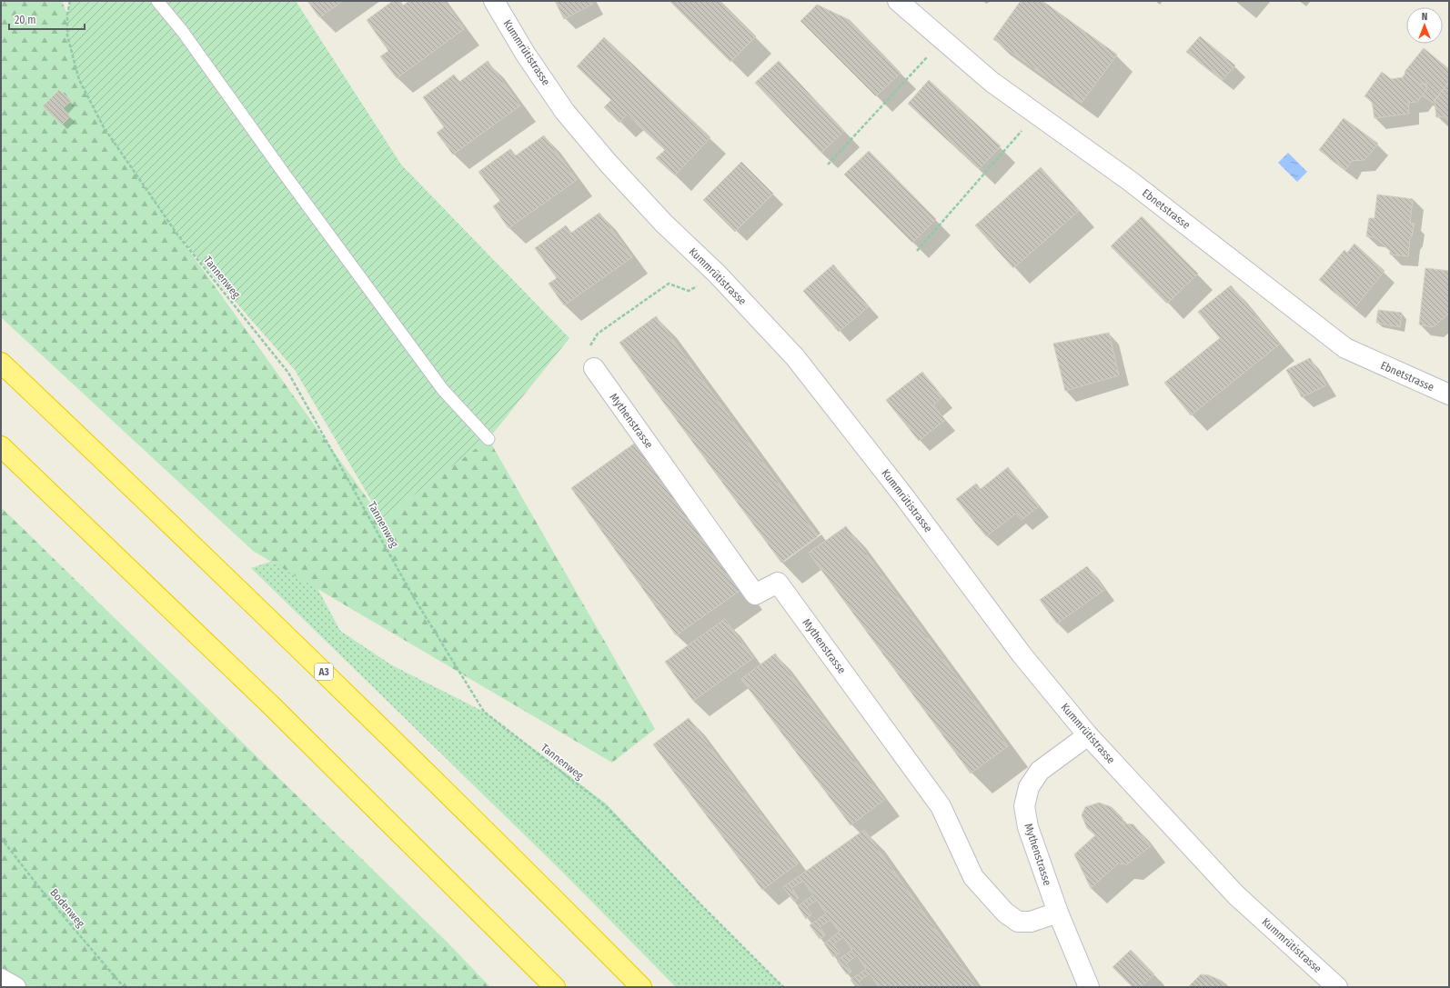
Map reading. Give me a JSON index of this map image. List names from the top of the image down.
{
  "streets": {
    "highway": ["A3"],
    "street": ["Kummrütistrasse", "Ebnetstrasse", "Mythenstrasse"],
    "path": ["Tannenweg", "Bodenweg"]
  },
  "crossings": [
    ["Kummrütistrasse", "Mythenstrasse"]
  ],
  "scale_bar": "20 m",
  "north": "top"
}
